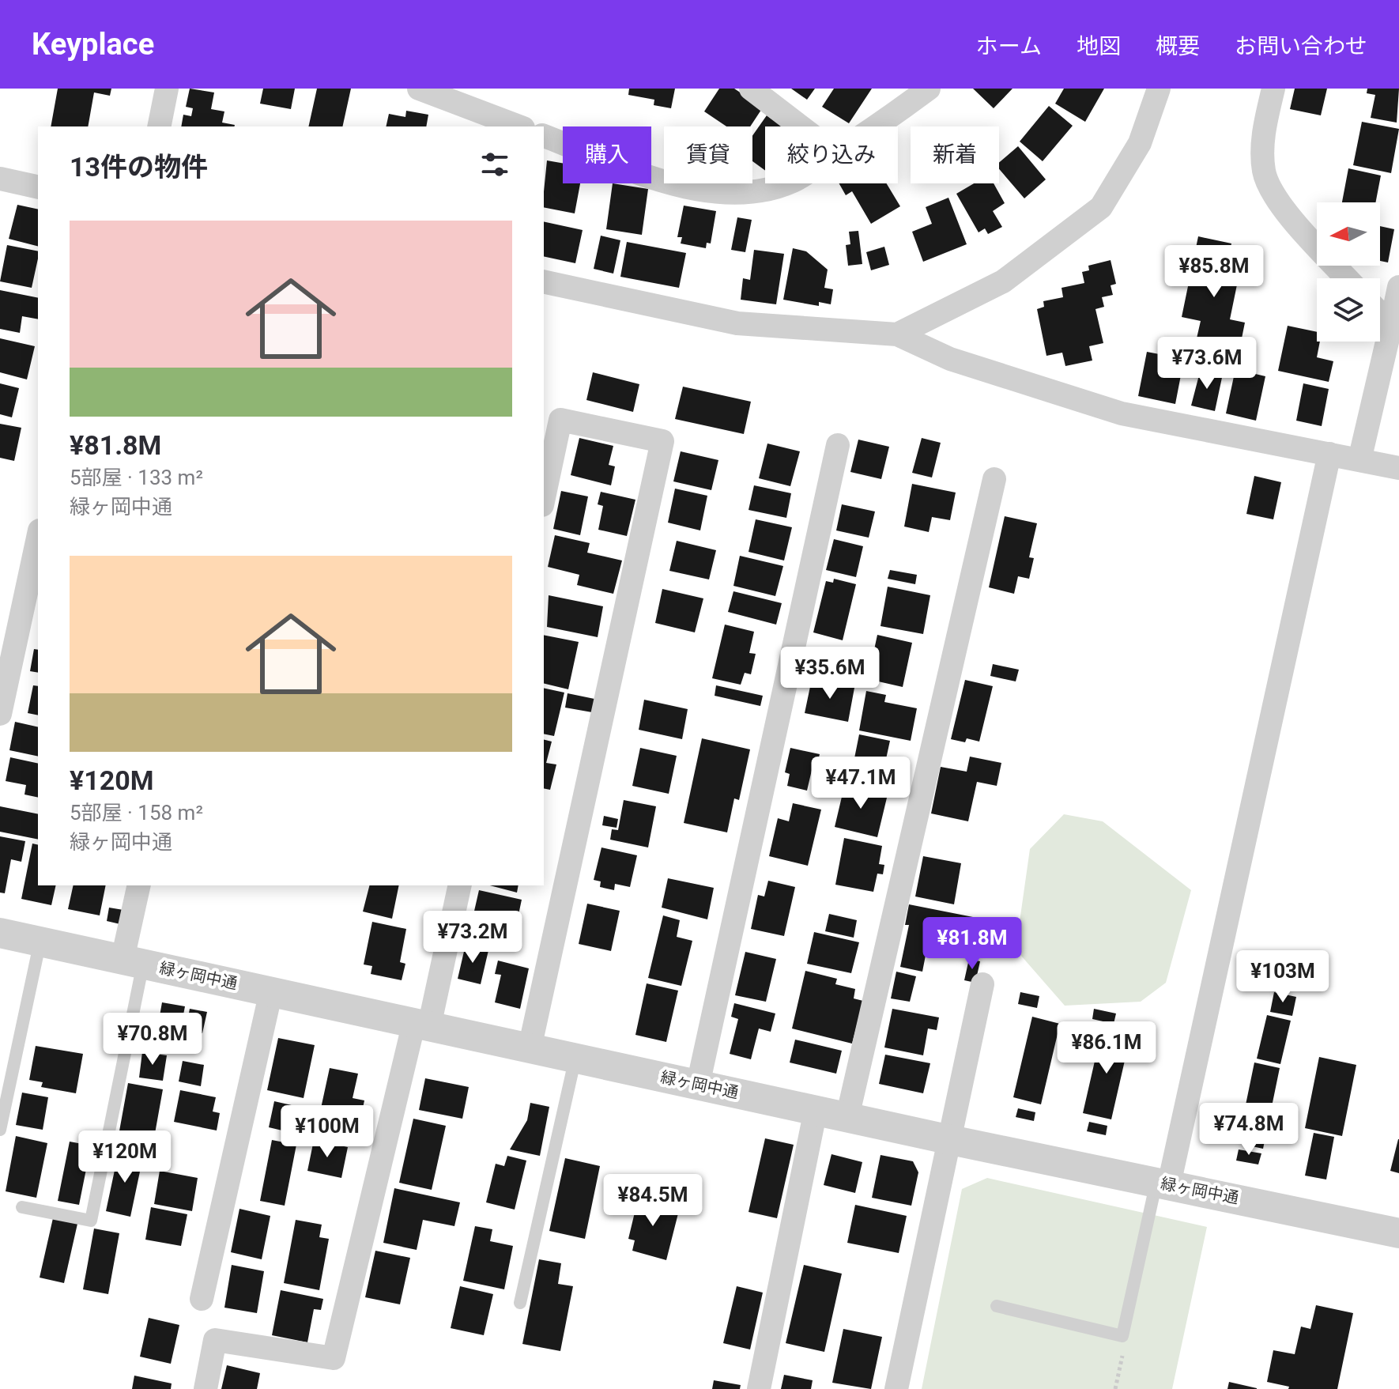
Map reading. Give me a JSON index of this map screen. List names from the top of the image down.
{
  "streets": {
    "street": ["緑ヶ岡中通"]
  },
  "north": "left",
  "page": {
    "header": "Keyplace",
    "nav": [
      "ホーム",
      "地図",
      "概要",
      "お問い合わせ"
    ],
    "chip": [
      "購入",
      "賃貸",
      "絞り込み",
      "新着"
    ],
    "heading": "13件の物件",
    "list": [
      {
        "name": "¥81.8M",
        "note": "5部屋 · 133 m² · 緑ヶ岡中通"
      },
      {
        "name": "¥120M",
        "note": "5部屋 · 158 m² · 緑ヶ岡中通"
      }
    ],
    "price": [
      "¥85.8M",
      "¥73.6M",
      "¥35.6M",
      "¥47.1M",
      "¥73.2M",
      "¥81.8M",
      "¥103M",
      "¥70.8M",
      "¥86.1M",
      "¥74.8M",
      "¥100M",
      "¥120M",
      "¥84.5M"
    ]
  }
}
